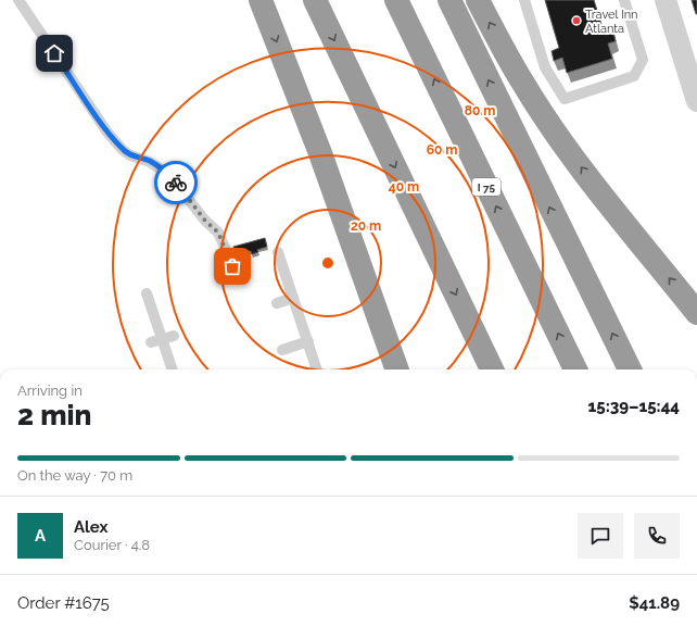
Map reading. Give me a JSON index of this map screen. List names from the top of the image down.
{
  "streets": {
    "highway": ["I 75"]
  },
  "places": ["Travel Inn Atlanta"],
  "page": {
    "heading": ["2 min", "Arriving in", "15:39–15:44"],
    "panel": [
      "Alex",
      "Courier · 4.8",
      "Order #1675",
      "$41.89"
    ],
    "bar": "On the way · 70 m",
    "round": "A"
  },
  "rings": [
    "80 m",
    "60 m",
    "40 m",
    "20 m"
  ]
}
